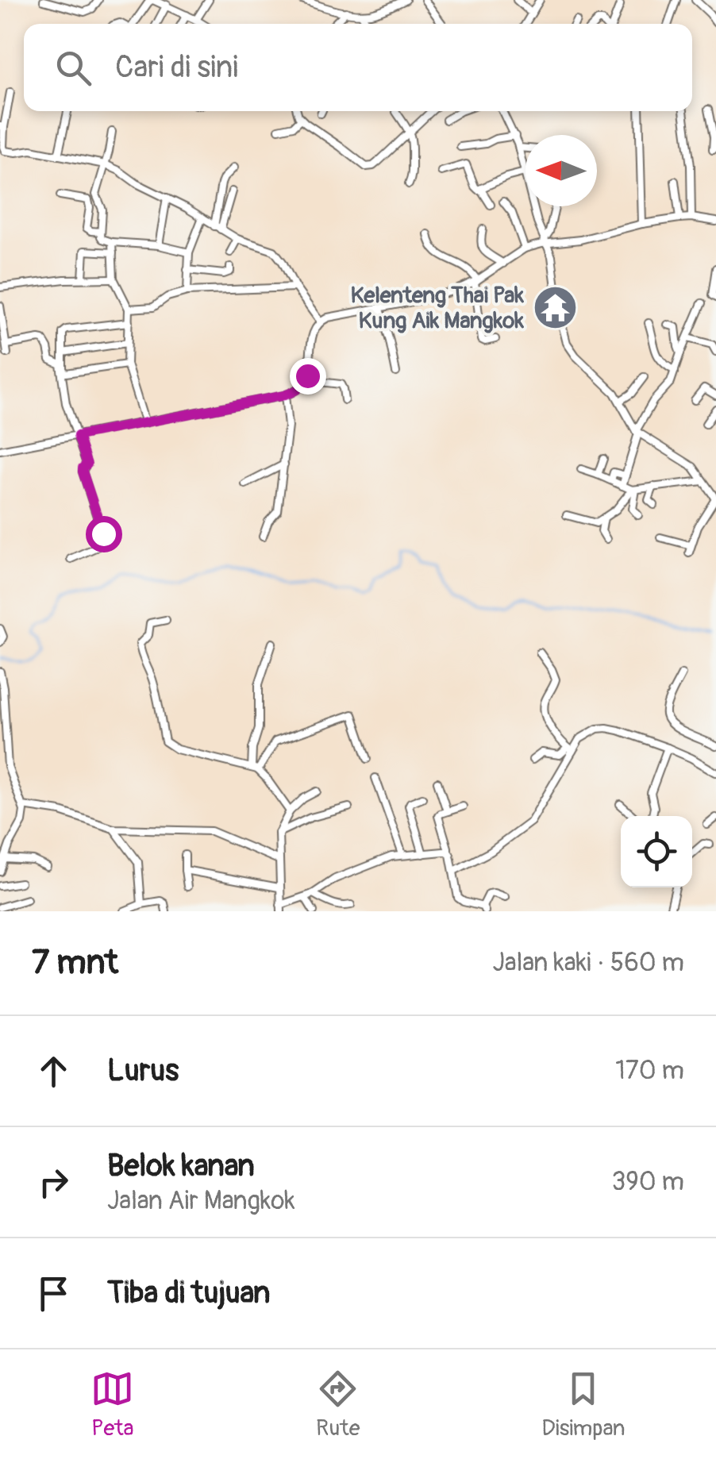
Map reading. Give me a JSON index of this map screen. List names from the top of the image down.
{
  "places": {
    "temple": ["Kelenteng Thai Pak Kung Aik Mangkok"]
  },
  "north": "left",
  "page": {
    "search": "Cari di sini",
    "heading": ["7 mnt", "Jalan kaki · 560 m"],
    "list": [
      ["Lurus", "170 m"],
      ["Belok kanan", "Jalan Air Mangkok", "390 m"],
      "Tiba di tujuan"
    ],
    "nav": ["Peta", "Rute", "Disimpan"]
  }
}
